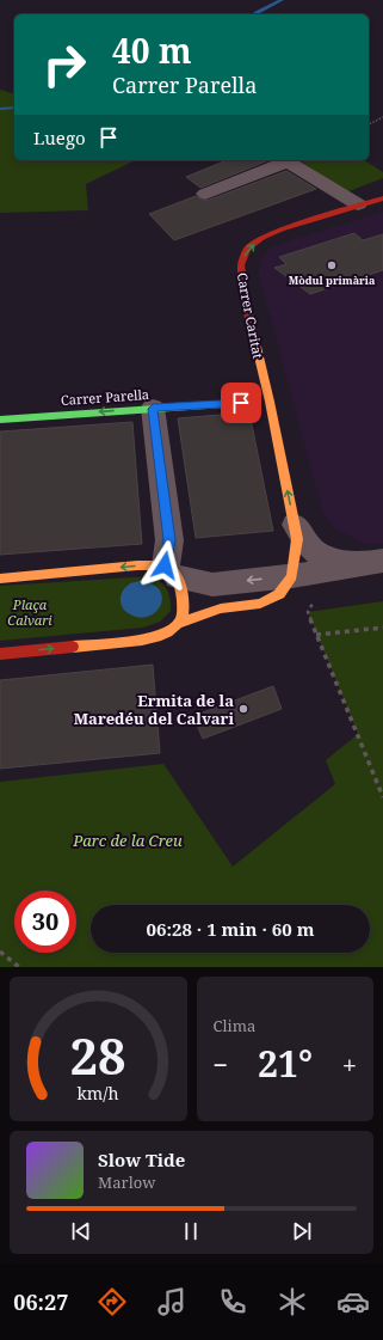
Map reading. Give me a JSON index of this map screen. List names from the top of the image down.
{
  "streets": {
    "street": ["Carrer Caritat", "Carrer Parella"]
  },
  "one_way": ["Carrer Caritat", "Carrer Parella"],
  "parks": ["Plaça Calvari", "Parc de la Creu"],
  "places": ["Mòdul primària", "Ermita de la Maredéu del Calvari"],
  "page": {
    "turn": ["40 m", "Carrer Parella"],
    "then": "Luego",
    "limit": "30",
    "trip": "06:28 · 1 min · 60 m",
    "tile": "Clima",
    "heat": ["−", "21°", "+"],
    "song": ["Slow Tide", "Marlow"],
    "tabs": "06:27",
    "gauge": ["28", "km/h"]
  }
}
